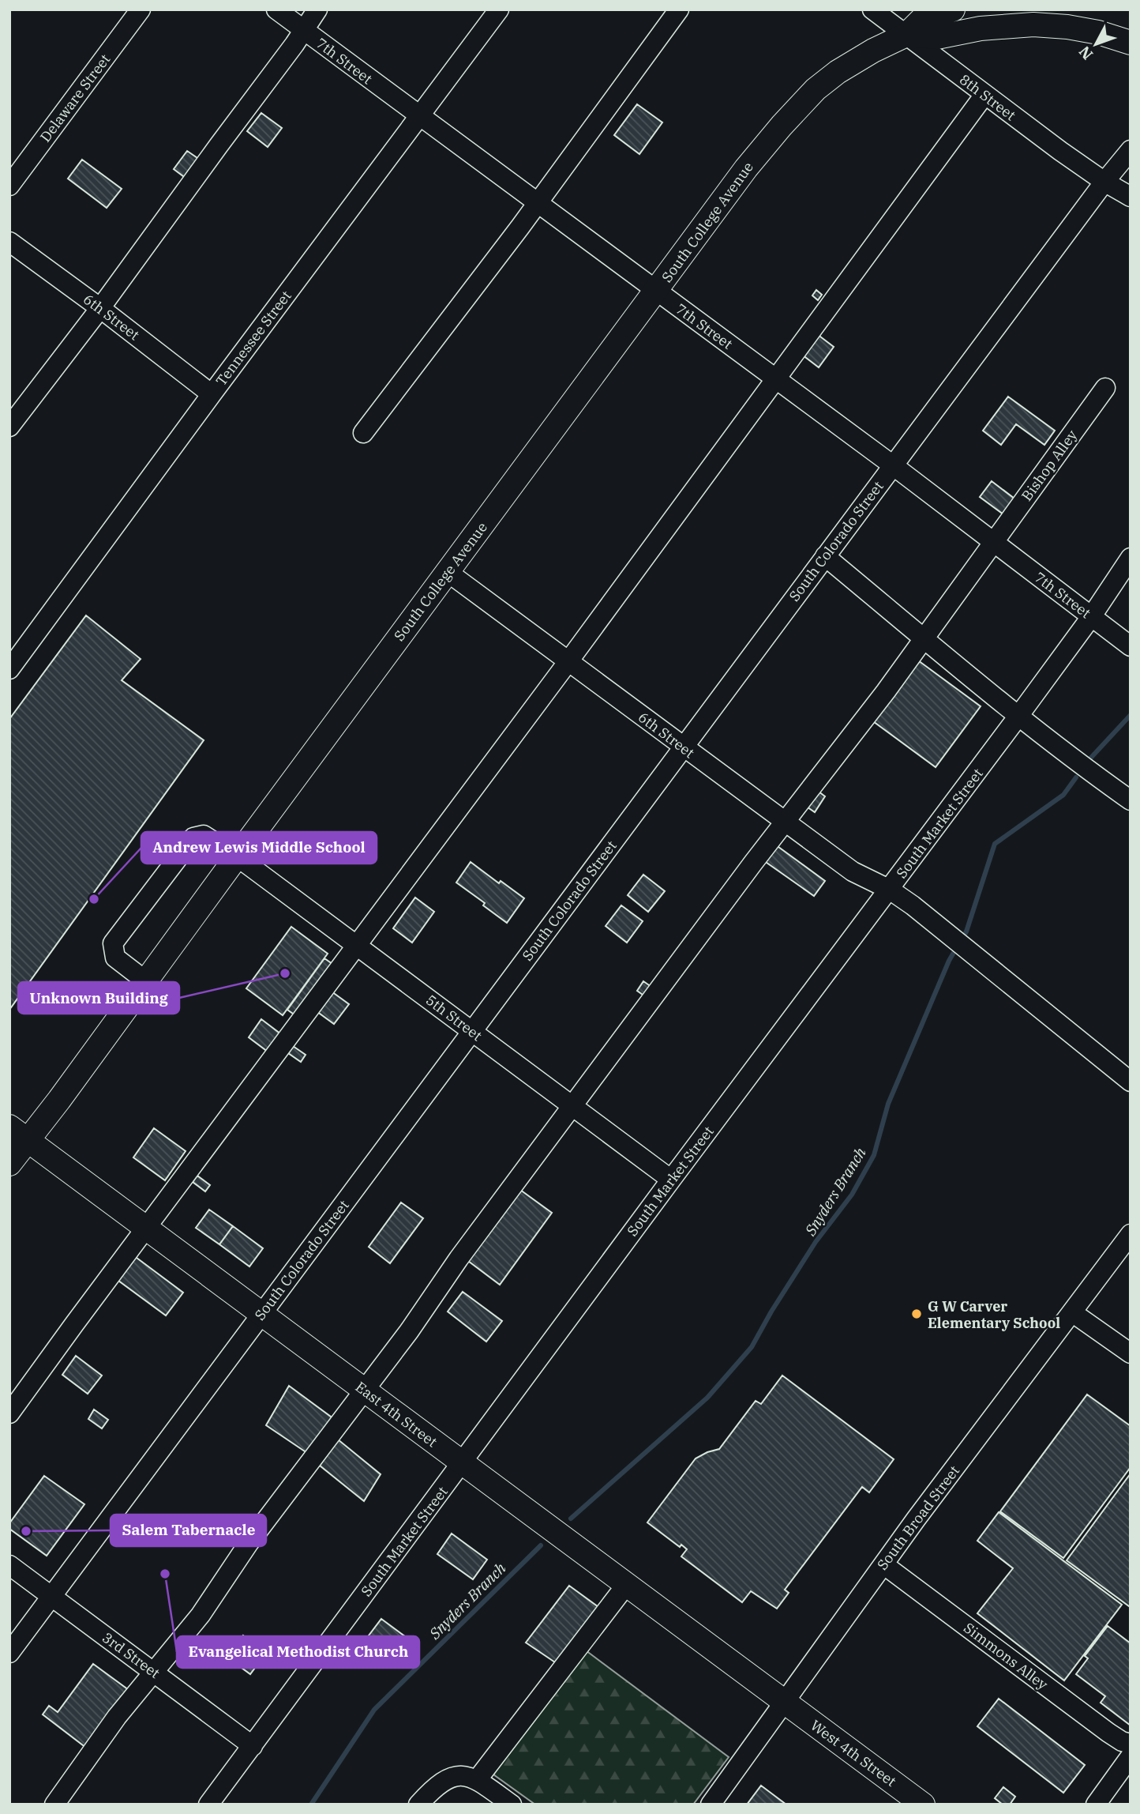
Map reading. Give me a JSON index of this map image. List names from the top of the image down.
{
  "streets": {
    "main road": ["South College Avenue", "East 4th Street", "West 4th Street"],
    "street": [
      "7th Street",
      "8th Street",
      "Delaware Street",
      "6th Street",
      "Tennessee Street",
      "Bishop Alley",
      "South Colorado Street",
      "South Market Street",
      "5th Street",
      "South Broad Street",
      "3rd Street",
      "Simmons Alley"
    ]
  },
  "crossings": [
    ["7th Street", "South College Avenue"],
    ["7th Street", "Tennessee Street"],
    ["7th Street", "Bishop Alley"],
    ["7th Street", "South Colorado Street"],
    ["7th Street", "South Market Street"],
    ["8th Street", "South College Avenue"],
    ["8th Street", "South Colorado Street"],
    ["South College Avenue", "6th Street"],
    ["South College Avenue", "5th Street"],
    ["South College Avenue", "East 4th Street"],
    ["6th Street", "Tennessee Street"],
    ["6th Street", "Bishop Alley"],
    ["6th Street", "South Colorado Street"],
    ["6th Street", "South Market Street"],
    ["Bishop Alley", "5th Street"],
    ["Bishop Alley", "East 4th Street"],
    ["Bishop Alley", "3rd Street"],
    ["South Colorado Street", "5th Street"],
    ["South Colorado Street", "East 4th Street"],
    ["South Colorado Street", "3rd Street"],
    ["South Market Street", "5th Street"],
    ["South Market Street", "East 4th Street"],
    ["South Market Street", "3rd Street"],
    ["East 4th Street", "South Broad Street"],
    ["East 4th Street", "West 4th Street"],
    ["South Broad Street", "Simmons Alley"],
    ["South Broad Street", "West 4th Street"]
  ],
  "water": ["Snyders Branch"],
  "places": [
    "Andrew Lewis Middle School",
    "Unknown Building",
    "G W Carver Elementary School",
    "Salem Tabernacle",
    "Evangelical Methodist Church"
  ],
  "north": "bottom left"
}
